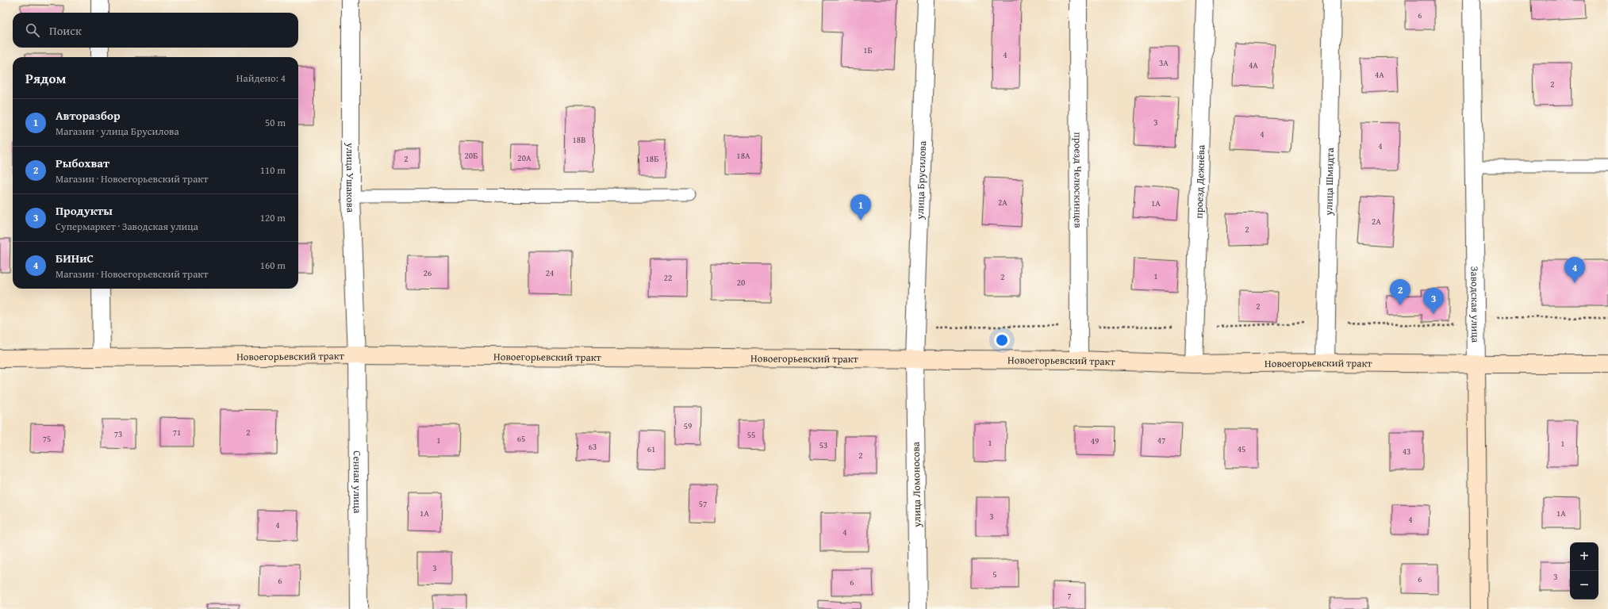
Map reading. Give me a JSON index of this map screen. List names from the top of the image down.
{
  "streets": {
    "main road": ["Заводская улица", "Новоегорьевский тракт"],
    "street": [
      "улица Ушакова",
      "улица Брусилова",
      "проезд Челюскинцев",
      "проезд Дежнёва",
      "улица Шмидта",
      "Сенная улица",
      "улица Ломоносова"
    ]
  },
  "crossings": [
    ["улица Ушакова", "Новоегорьевский тракт"],
    ["улица Ушакова", "Сенная улица"],
    ["улица Брусилова", "Новоегорьевский тракт"],
    ["улица Брусилова", "улица Ломоносова"],
    ["проезд Челюскинцев", "Новоегорьевский тракт"],
    ["проезд Дежнёва", "Новоегорьевский тракт"],
    ["улица Шмидта", "Новоегорьевский тракт"],
    ["Заводская улица", "Новоегорьевский тракт"],
    ["Новоегорьевский тракт", "Сенная улица"],
    ["Новоегорьевский тракт", "улица Ломоносова"]
  ],
  "house_numbers": [
    "6",
    "1Б",
    "4",
    "3А",
    "4А",
    "4А",
    "2",
    "3",
    "4",
    "18В",
    "4",
    "20Б",
    "18А",
    "20А",
    "2",
    "18Б",
    "2А",
    "1А",
    "2А",
    "2",
    "26",
    "24",
    "1",
    "2",
    "22",
    "20",
    "2",
    "59",
    "71",
    "2",
    "73",
    "55",
    "75",
    "65",
    "1",
    "47",
    "49",
    "1",
    "1",
    "53",
    "63",
    "61",
    "45",
    "43",
    "2",
    "57",
    "1А",
    "1А",
    "3",
    "4",
    "4",
    "4",
    "3",
    "5",
    "3",
    "6",
    "6",
    "6",
    "7"
  ],
  "page": {
    "search": "Поиск",
    "heading": ["Рядом", "Найдено: 4"],
    "list": [
      {
        "mark": "1",
        "name": "Авторазбор",
        "note": "Магазин · улица Брусилова",
        "value": "50 m"
      },
      {
        "mark": "2",
        "name": "Рыбохват",
        "note": "Магазин · Новоегорьевский тракт",
        "value": "110 m"
      },
      {
        "mark": "3",
        "name": "Продукты",
        "note": "Супермаркет · Заводская улица",
        "value": "120 m"
      },
      {
        "mark": "4",
        "name": "БИНиС",
        "note": "Магазин · Новоегорьевский тракт",
        "value": "160 m"
      }
    ],
    "pins": [
      "1",
      "4",
      "2",
      "3"
    ],
    "map_buttons": ["+", "−"]
  }
}
